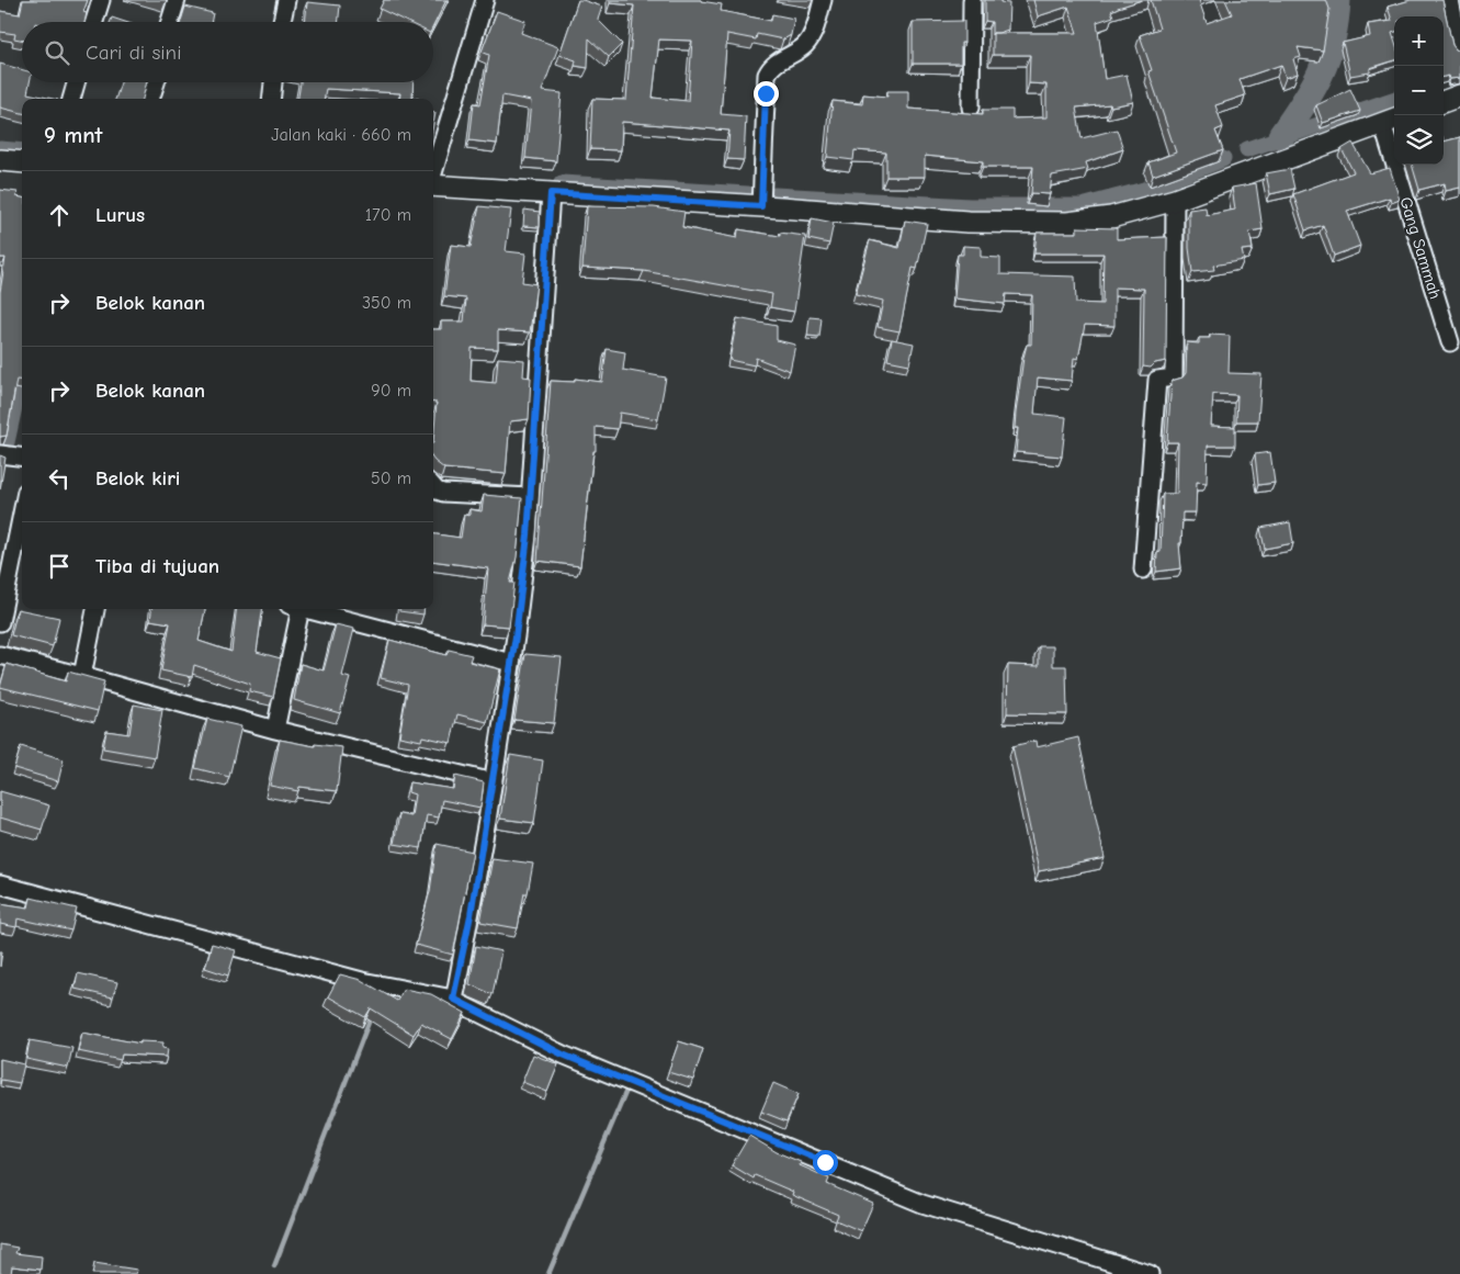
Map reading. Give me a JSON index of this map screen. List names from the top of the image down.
{
  "streets": {
    "street": ["Gang Sammah"]
  },
  "page": {
    "map_buttons": ["+", "−"],
    "search": "Cari di sini",
    "heading": ["9 mnt", "Jalan kaki · 660 m"],
    "list": [
      ["Lurus", "170 m"],
      ["Belok kanan", "350 m"],
      ["Belok kanan", "90 m"],
      ["Belok kiri", "50 m"],
      "Tiba di tujuan"
    ]
  }
}
